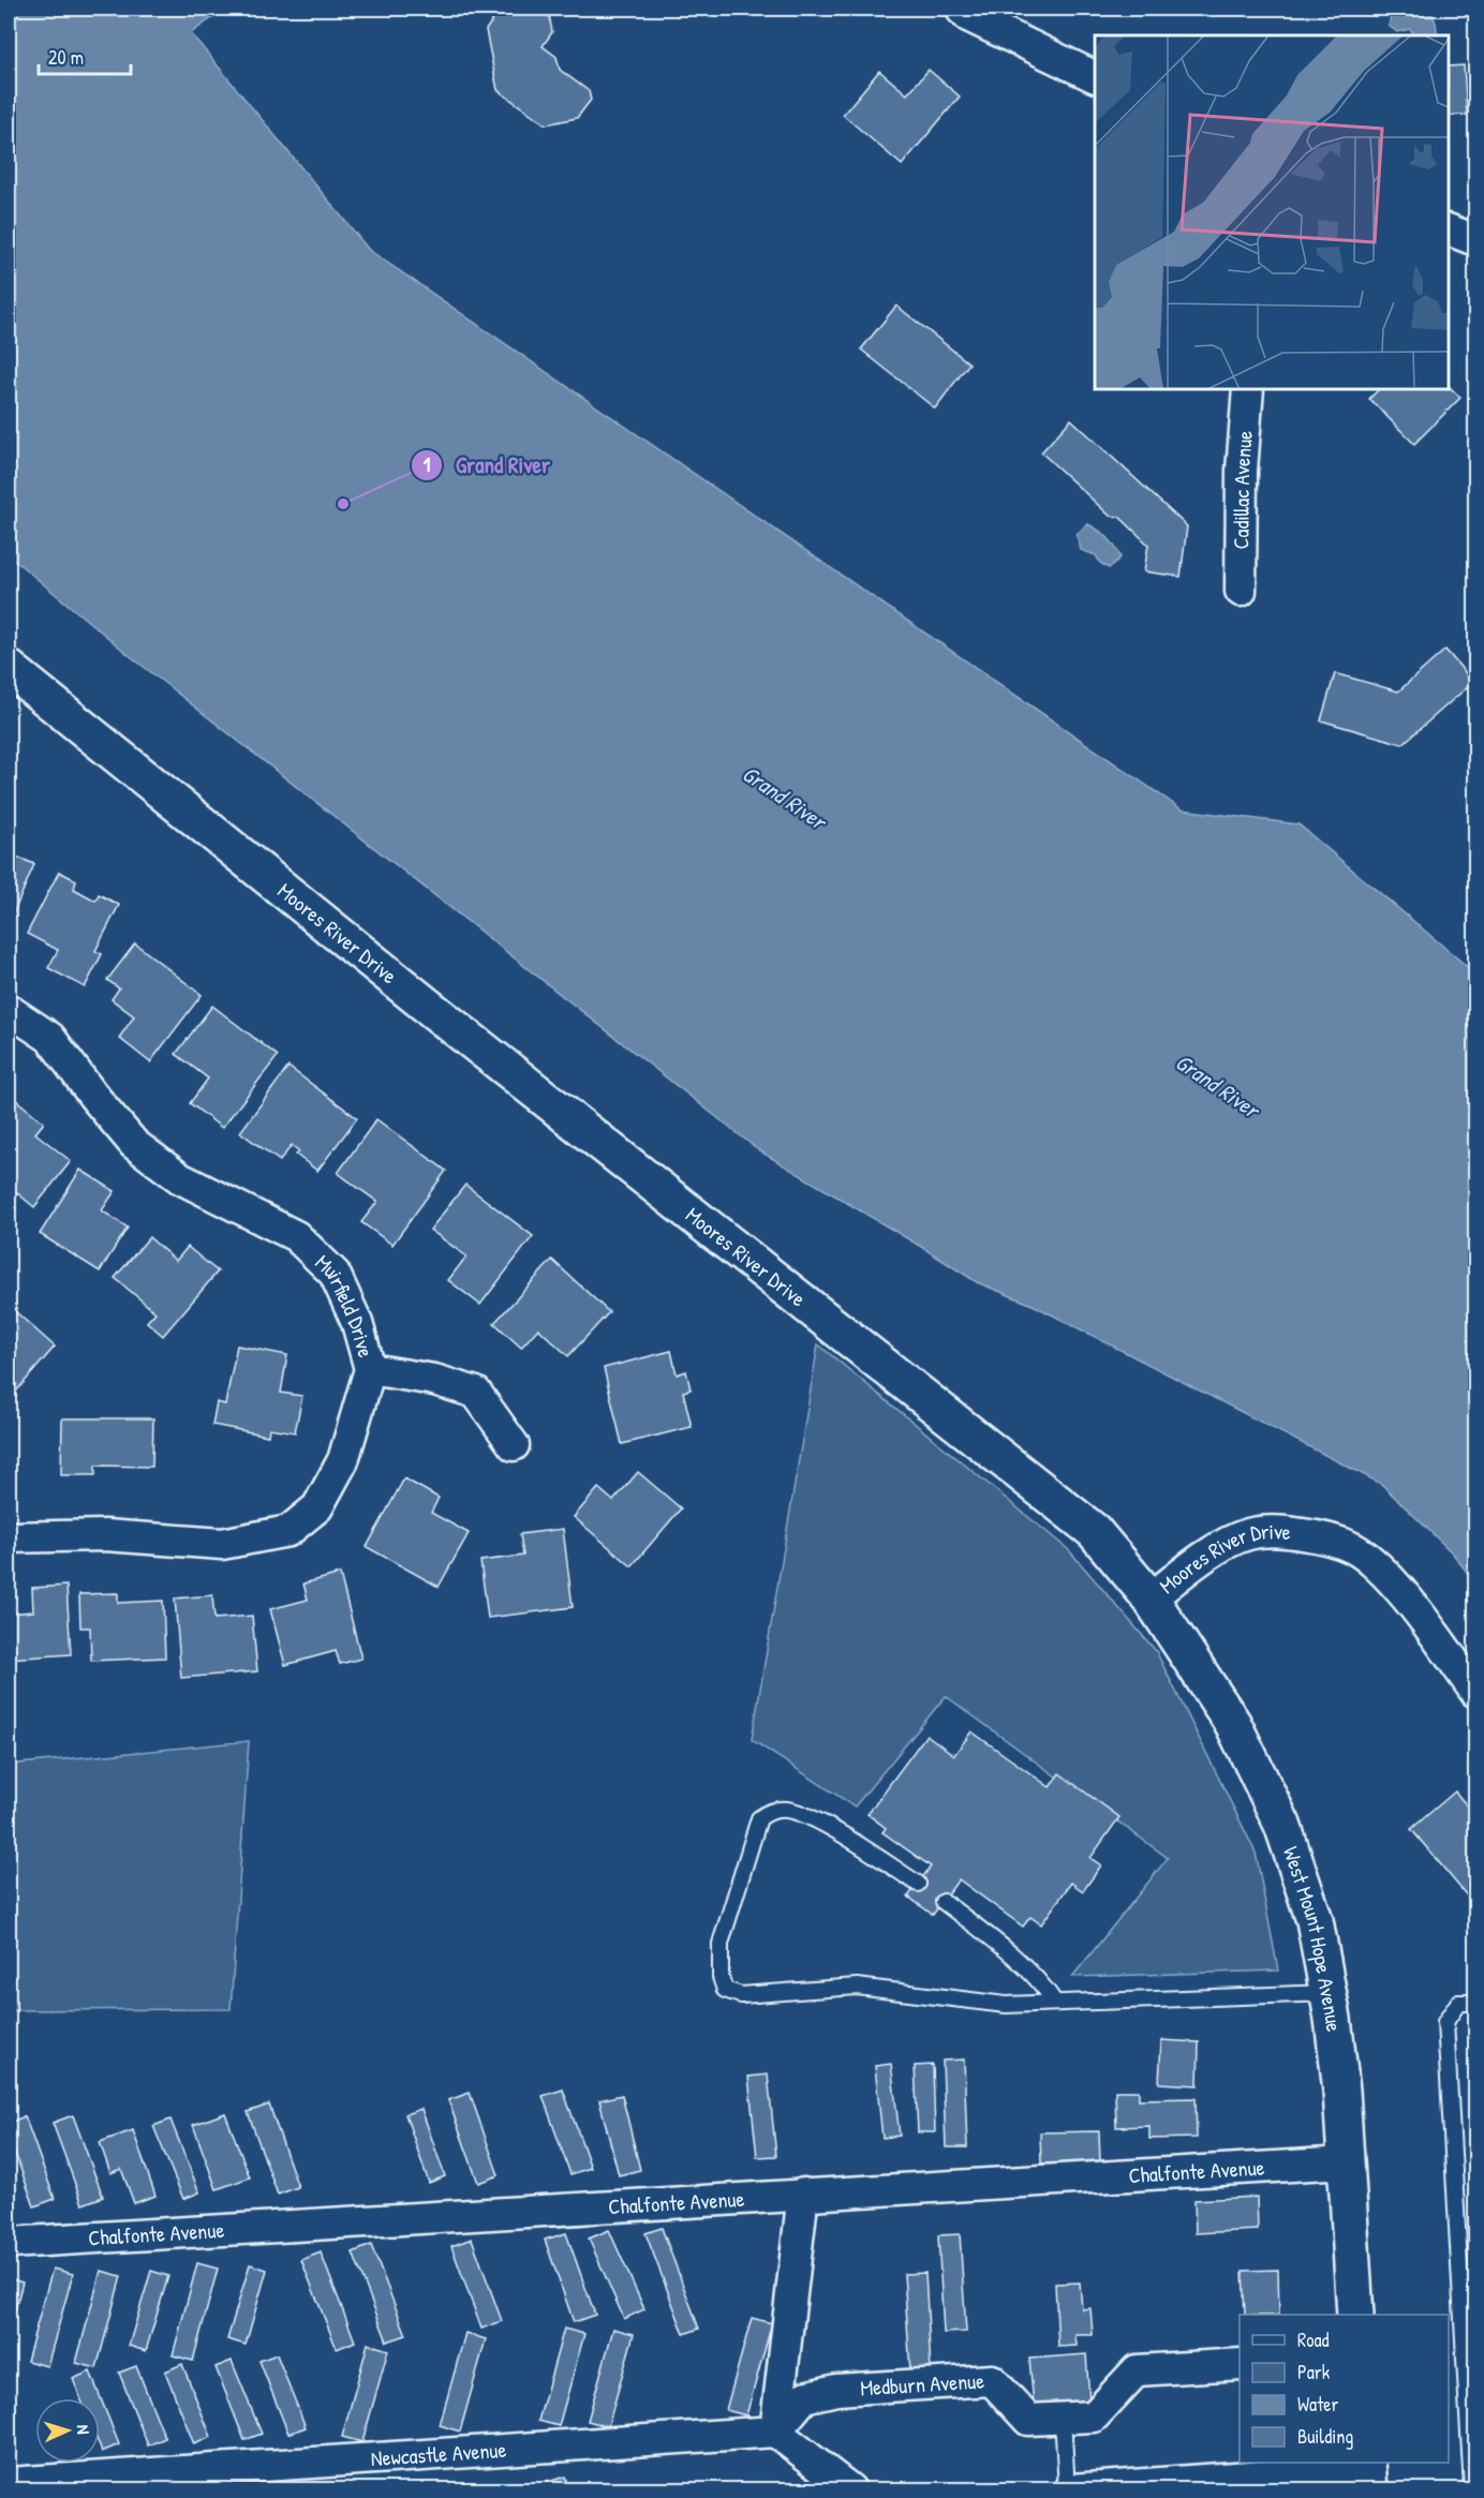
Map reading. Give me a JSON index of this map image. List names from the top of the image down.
{
  "streets": {
    "street": [
      "Cadillac Avenue",
      "Moores River Drive",
      "Muirfield Drive",
      "West Mount Hope Avenue",
      "Chalfonte Avenue",
      "Medburn Avenue",
      "Newcastle Avenue"
    ]
  },
  "crossings": [
    ["Moores River Drive", "West Mount Hope Avenue"],
    ["West Mount Hope Avenue", "Chalfonte Avenue"],
    ["Medburn Avenue", "Newcastle Avenue"]
  ],
  "water": ["Grand River"],
  "places": ["Grand River"],
  "legend": [
    "Road",
    "Park",
    "Water",
    "Building"
  ],
  "scale_bar": "20 m",
  "north": "right"
}
